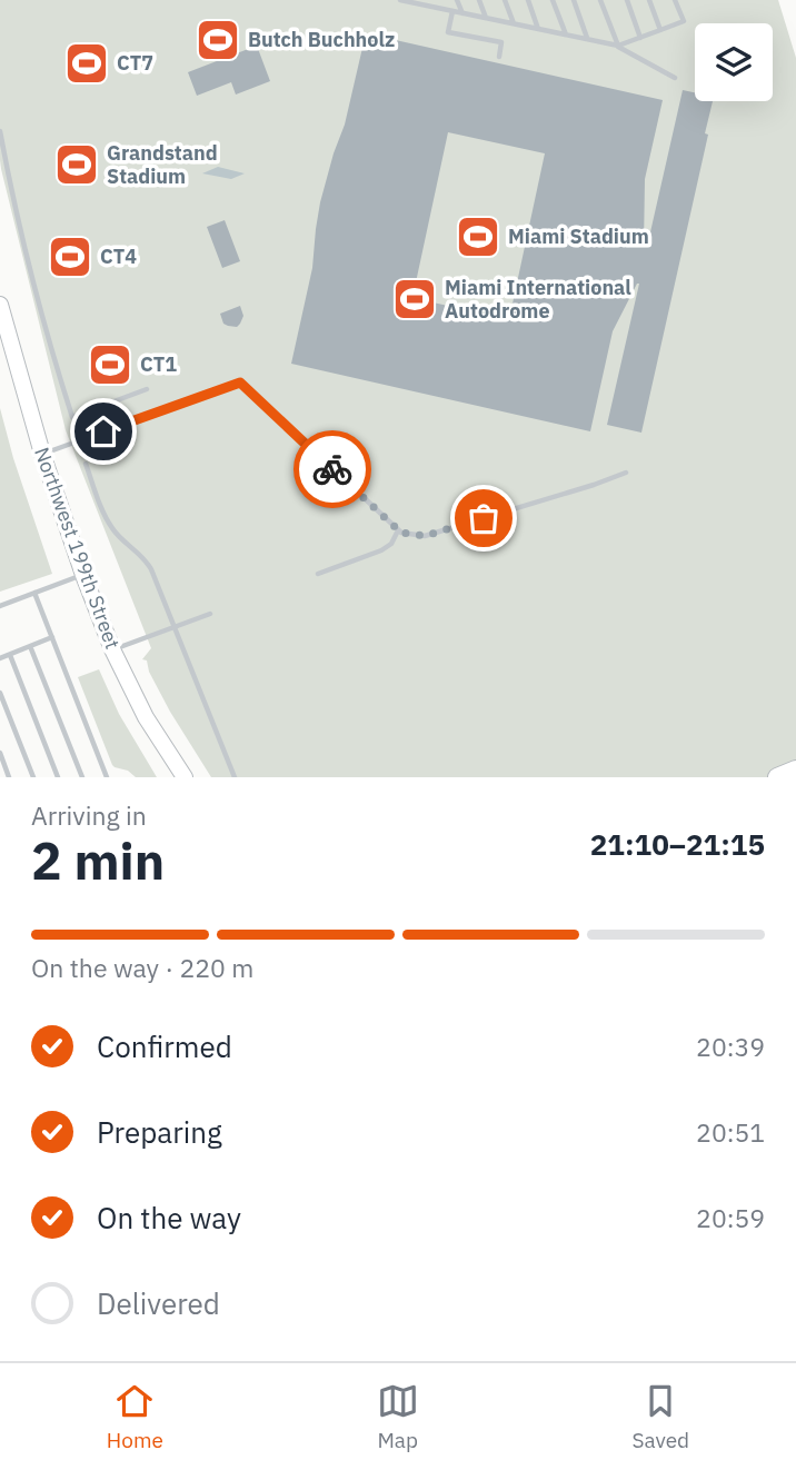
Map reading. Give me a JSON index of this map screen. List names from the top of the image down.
{
  "streets": {
    "main road": ["Northwest 199th Street"]
  },
  "places": {
    "sports": [
      "Butch Buchholz",
      "CT7",
      "Grandstand Stadium",
      "Miami Stadium",
      "CT4",
      "Miami International Autodrome",
      "CT1"
    ]
  },
  "page": {
    "heading": ["2 min", "Arriving in", "21:10–21:15"],
    "bar": "On the way · 220 m",
    "list": [
      ["Confirmed", "20:39"],
      ["Preparing", "20:51"],
      ["On the way", "20:59"],
      "Delivered"
    ],
    "tabs": ["Home", "Map", "Saved"]
  }
}
